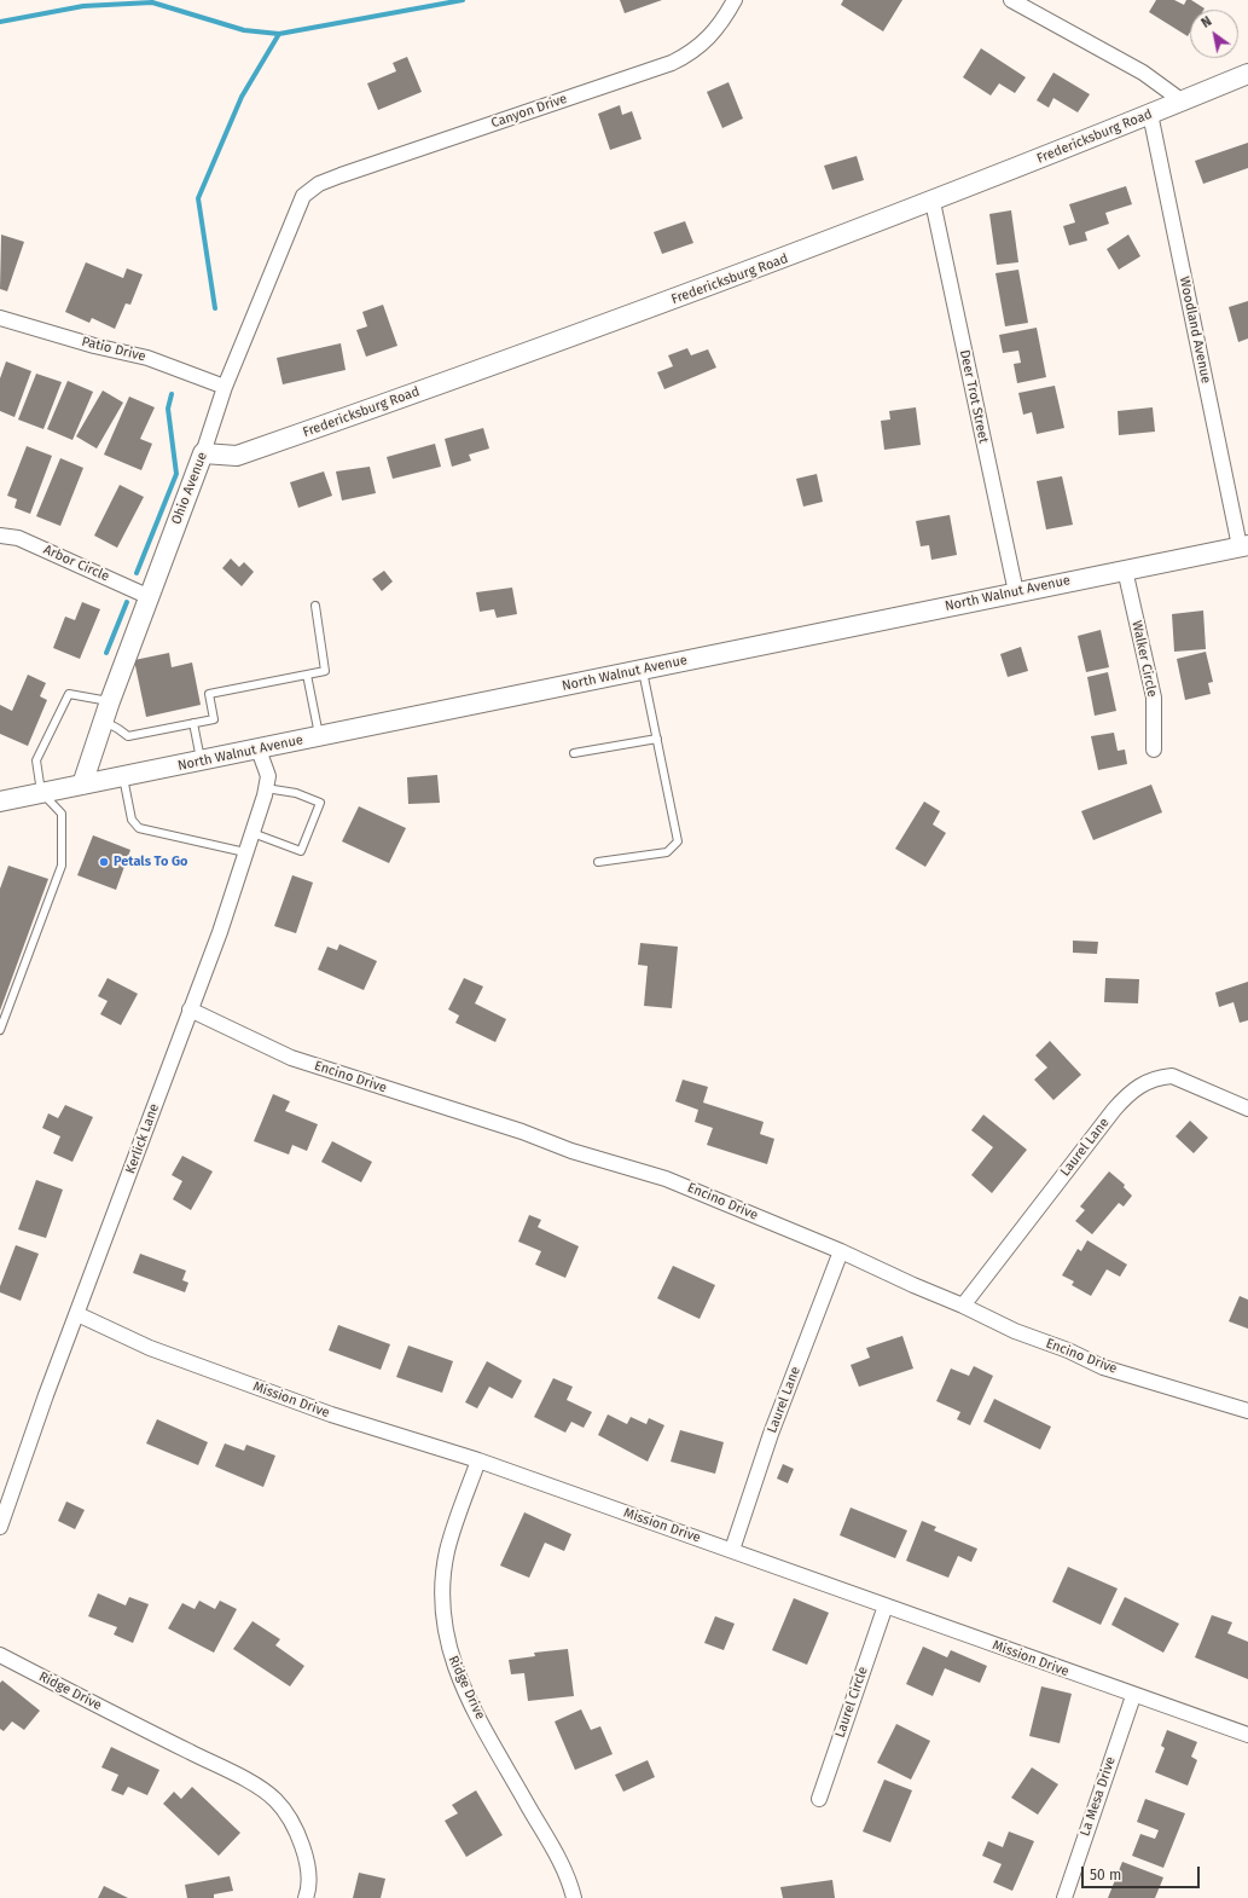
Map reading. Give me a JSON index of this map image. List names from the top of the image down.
{
  "streets": {
    "street": [
      "Canyon Drive",
      "Fredericksburg Road",
      "Woodland Avenue",
      "Patio Drive",
      "Deer Trot Street",
      "Ohio Avenue",
      "Arbor Circle",
      "North Walnut Avenue",
      "Walker Circle",
      "Encino Drive",
      "Kerlick Lane",
      "Laurel Lane",
      "Mission Drive",
      "Ridge Drive",
      "Laurel Circle",
      "La Mesa Drive"
    ]
  },
  "crossings": [
    ["Canyon Drive", "Ohio Avenue"],
    ["Fredericksburg Road", "Woodland Avenue"],
    ["Fredericksburg Road", "Deer Trot Street"],
    ["Fredericksburg Road", "Ohio Avenue"],
    ["Woodland Avenue", "North Walnut Avenue"],
    ["Patio Drive", "Ohio Avenue"],
    ["Deer Trot Street", "North Walnut Avenue"],
    ["Ohio Avenue", "Arbor Circle"],
    ["Ohio Avenue", "North Walnut Avenue"],
    ["North Walnut Avenue", "Walker Circle"],
    ["North Walnut Avenue", "Kerlick Lane"],
    ["Encino Drive", "Kerlick Lane"],
    ["Encino Drive", "Laurel Lane"],
    ["Kerlick Lane", "Mission Drive"],
    ["Laurel Lane", "Mission Drive"],
    ["Mission Drive", "Ridge Drive"],
    ["Mission Drive", "Laurel Circle"],
    ["Mission Drive", "La Mesa Drive"]
  ],
  "places": ["Petals To Go"],
  "scale_bar": "50 m",
  "north": "top left"
}
